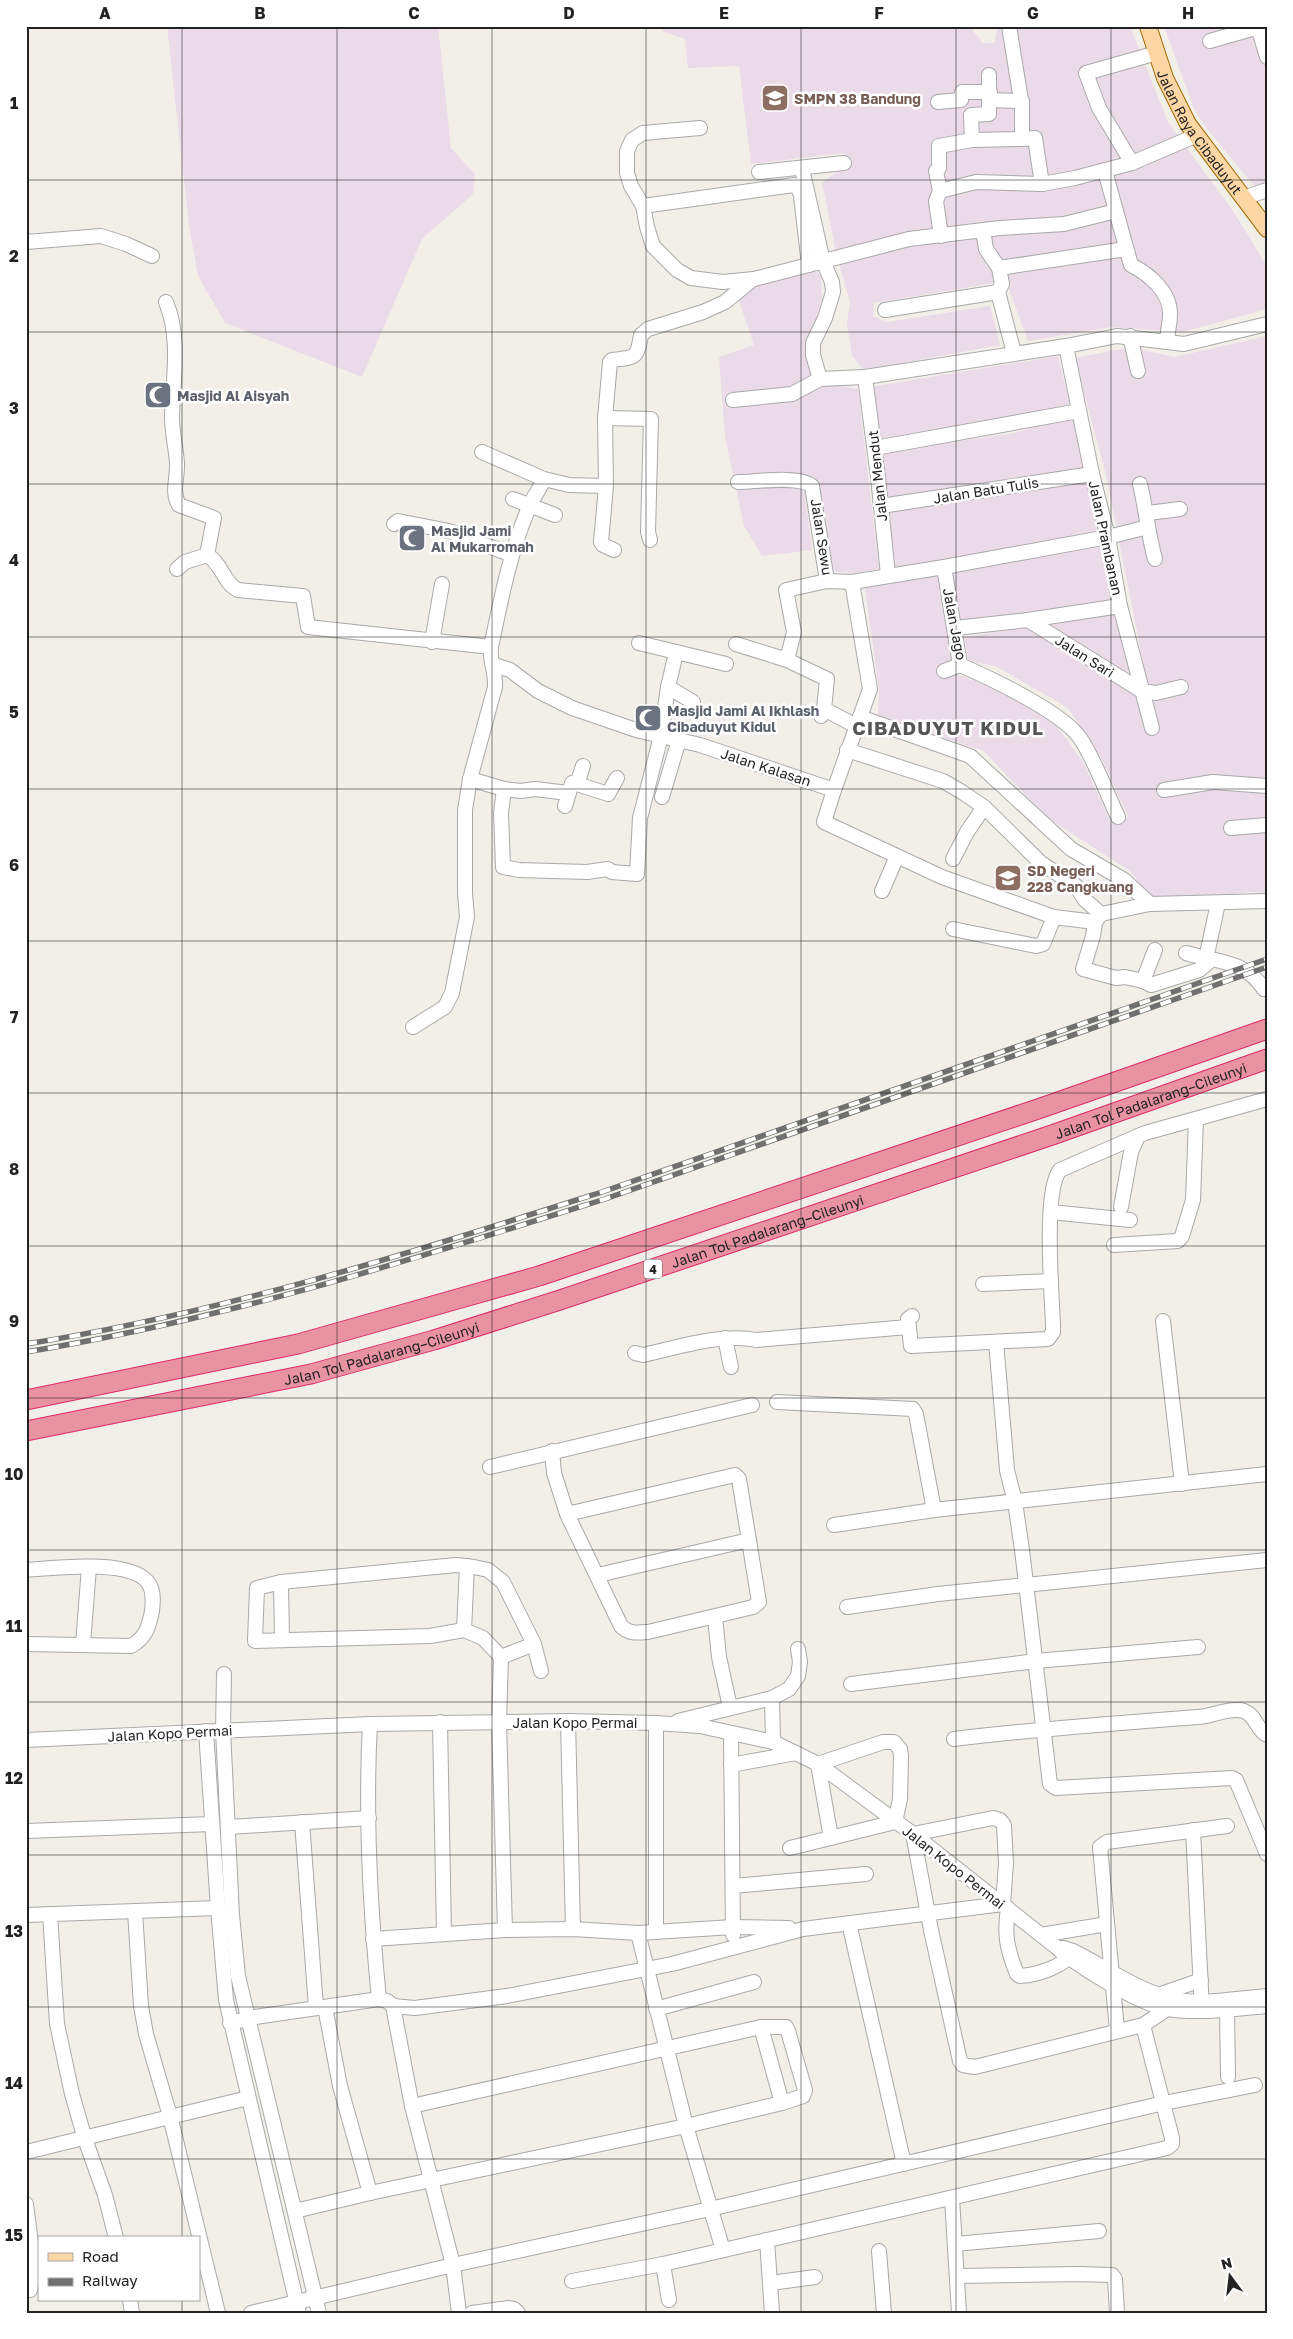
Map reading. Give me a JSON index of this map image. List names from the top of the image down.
{
  "streets": {
    "highway": ["Jalan Tol Padalarang–Cileunyi", "4"],
    "main road": ["Jalan Raya Cibaduyut"],
    "street": [
      "Jalan Mendut",
      "Jalan Batu Tulis",
      "Jalan Sewu",
      "Jalan Prambanan",
      "Jalan Jago",
      "Jalan Sari",
      "Jalan Kalasan",
      "Jalan Kopo Permai"
    ]
  },
  "crossings": [
    ["Jalan Mendut", "Jalan Batu Tulis"],
    ["Jalan Mendut", "Jalan Sewu"],
    ["Jalan Batu Tulis", "Jalan Prambanan"],
    ["Jalan Sewu", "Jalan Prambanan"],
    ["Jalan Sewu", "Jalan Jago"],
    ["Jalan Prambanan", "Jalan Sari"]
  ],
  "districts": ["CIBADUYUT KIDUL"],
  "places": {
    "school or university": ["SMPN 38 Bandung", "SD Negeri 228 Cangkuang"],
    "mosque": ["Masjid Al Aisyah", "Masjid Jami Al Mukarromah", "Masjid Jami Al Ikhlash Cibaduyut Kidul"]
  },
  "legend": ["Road", "Railway"],
  "north": "top",
  "grid": {
    "columns": [
      "A",
      "B",
      "C",
      "D",
      "E",
      "F",
      "G",
      "H"
    ],
    "rows": [
      "1",
      "2",
      "3",
      "4",
      "5",
      "6",
      "7",
      "8",
      "9",
      "10",
      "11",
      "12",
      "13",
      "14",
      "15"
    ]
  }
}
